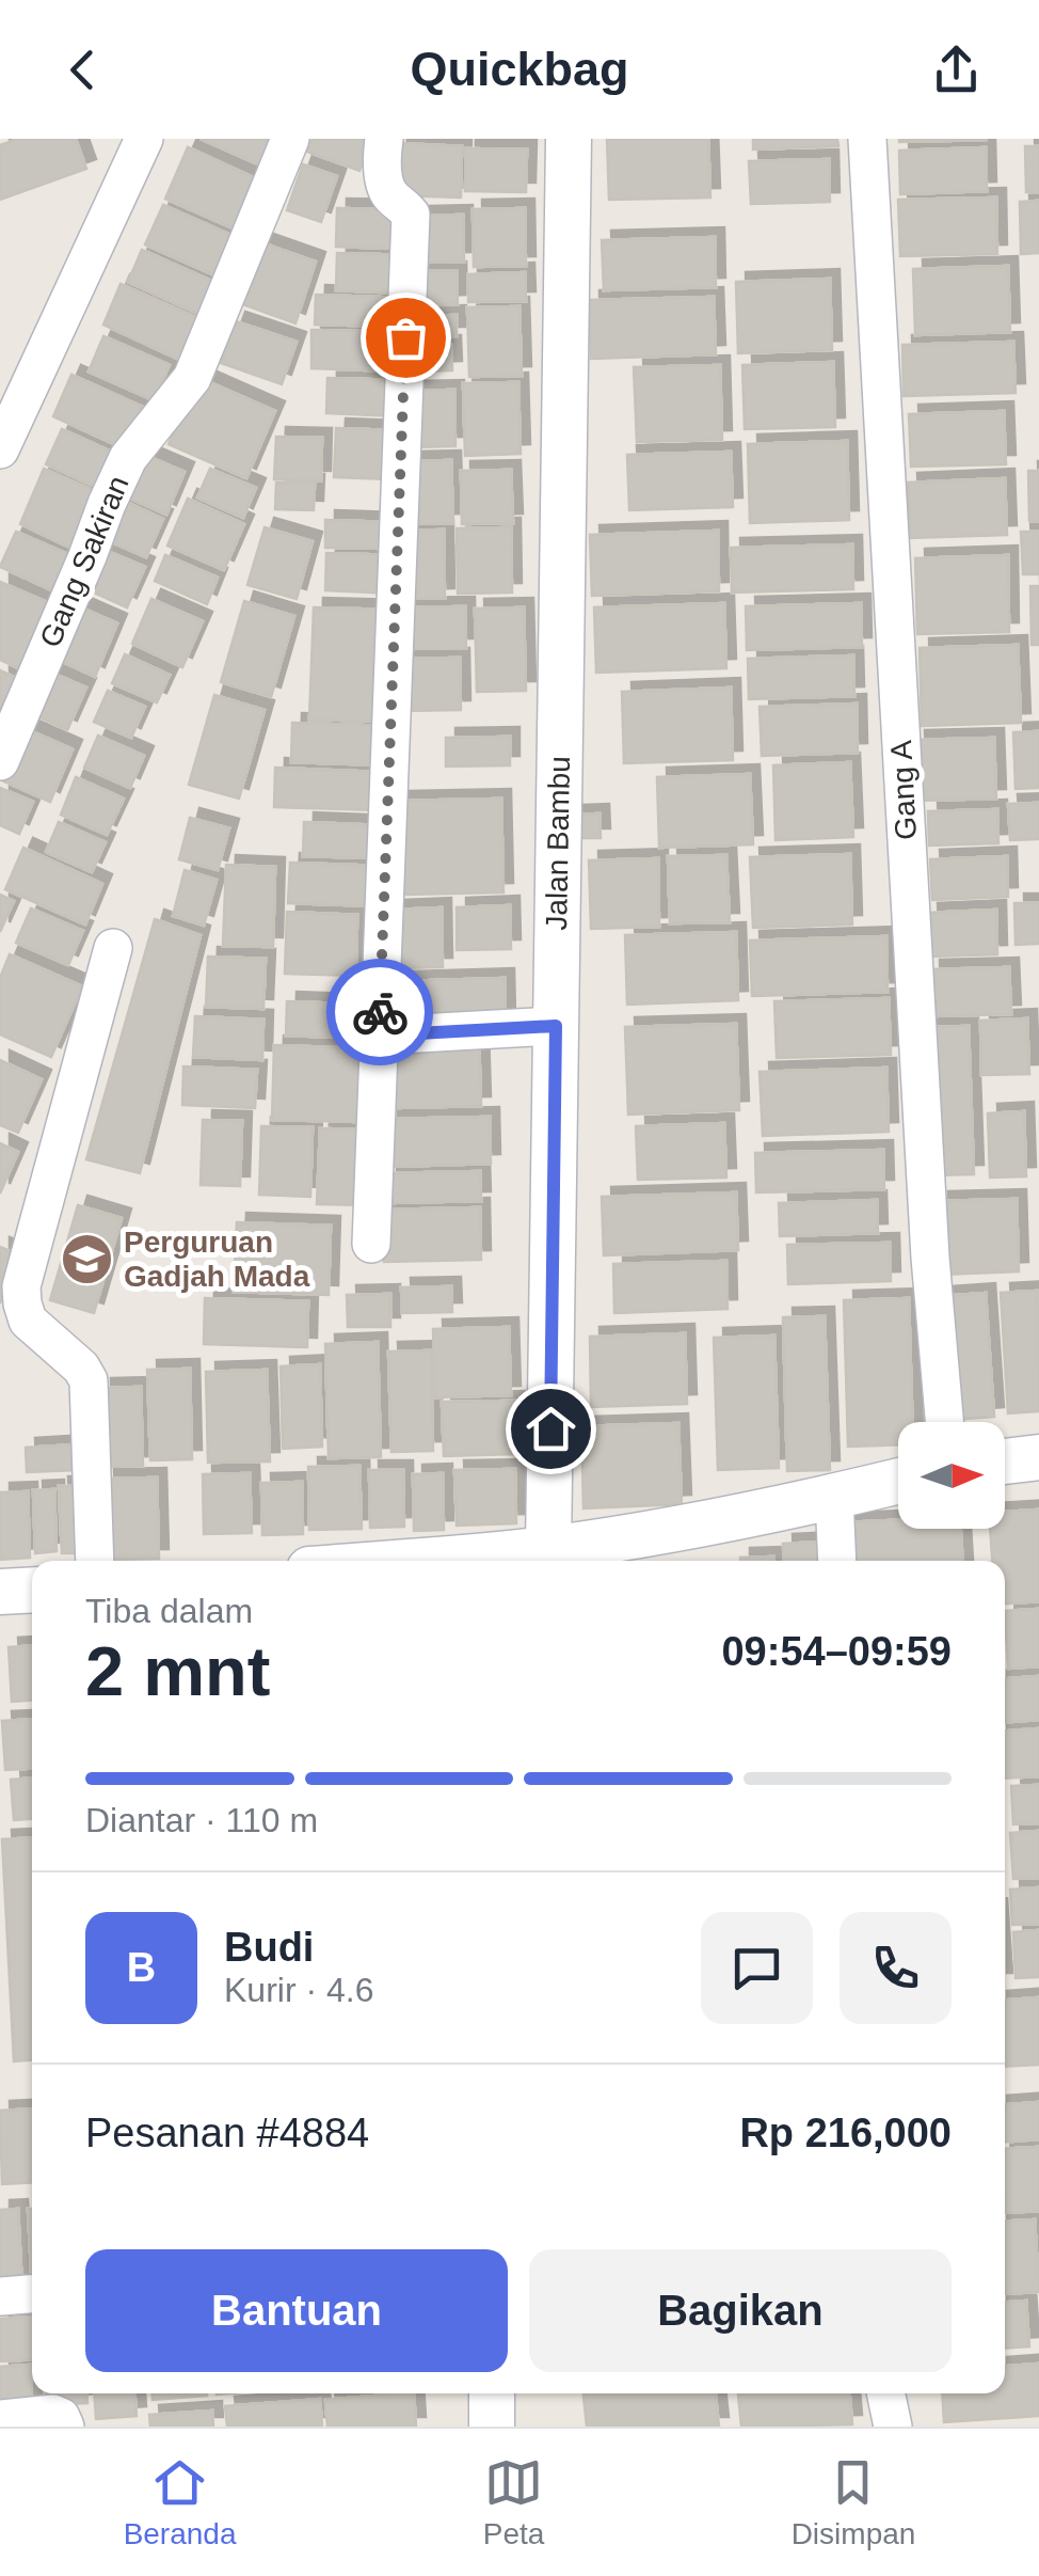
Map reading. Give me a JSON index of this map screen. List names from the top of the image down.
{
  "streets": {
    "street": ["Gang Sakiran", "Gang A", "Jalan Bambu"]
  },
  "places": {
    "school or university": ["Perguruan Gadjah Mada"]
  },
  "north": "right",
  "page": {
    "header": "Quickbag",
    "heading": ["2 mnt", "Tiba dalam", "09:54–09:59"],
    "panel": [
      "Budi",
      "Kurir · 4.6",
      "Pesanan #4884",
      "Rp 216,000"
    ],
    "bar": "Diantar · 110 m",
    "round": "B",
    "buttons": ["Bantuan", "Bagikan"],
    "tabs": ["Beranda", "Peta", "Disimpan"]
  }
}
